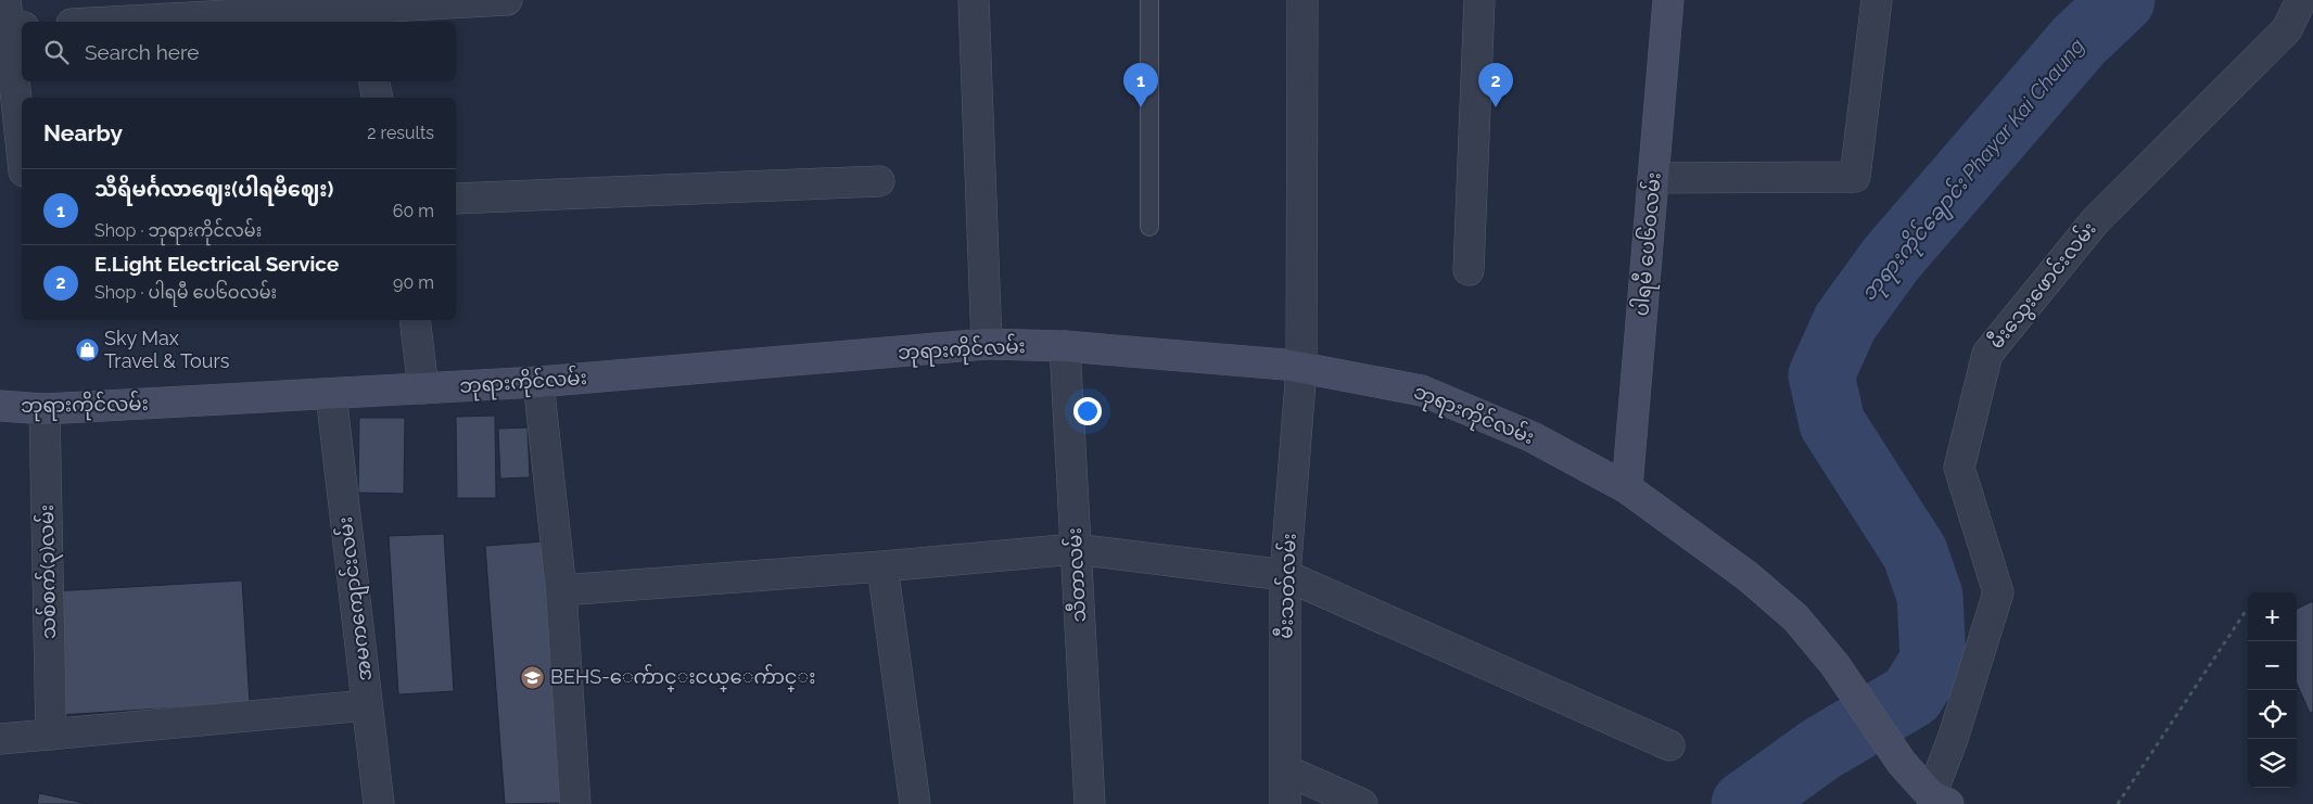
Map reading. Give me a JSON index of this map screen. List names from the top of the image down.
{
  "streets": {
    "main road": ["ပါရမီ ပေ၆ဝလမ်း", "ဘုရားကိုင်လမ်း"],
    "street": [
      "မီးသွေးဖောင်းလမ်း",
      "သစ်စက်(၃)လမ်း",
      "သီတာလမ်း",
      "မီးသတ်လမ်း",
      "အမကကျောင်းလမ်း"
    ]
  },
  "crossings": [
    ["ပါရမီ ပေ၆ဝလမ်း", "ဘုရားကိုင်လမ်း"],
    ["မီးသွေးဖောင်းလမ်း", "ဘုရားကိုင်လမ်း"],
    ["ဘုရားကိုင်လမ်း", "သစ်စက်(၃)လမ်း"],
    ["ဘုရားကိုင်လမ်း", "သီတာလမ်း"],
    ["ဘုရားကိုင်လမ်း", "မီးသတ်လမ်း"],
    ["ဘုရားကိုင်လမ်း", "အမကကျောင်းလမ်း"]
  ],
  "water": ["ဘုရားကိုင်ချောင်း Phayar Kai Chaung"],
  "places": {
    "shop": ["Sky Max Travel & Tours"],
    "school or university": ["BEHS-ေက်ာင္းငယ္ေက်ာင္း"]
  },
  "page": {
    "search": "Search here",
    "pins": ["1", "2"],
    "heading": ["Nearby", "2 results"],
    "list": [
      {
        "mark": "1",
        "name": "သီရိမင်္ဂလာဈေး(ပါရမီဈေး)",
        "note": "Shop · ဘုရားကိုင်လမ်း",
        "value": "60 m"
      },
      {
        "mark": "2",
        "name": "E.Light Electrical Service",
        "note": "Shop · ပါရမီ ပေ၆ဝလမ်း",
        "value": "90 m"
      }
    ],
    "map_buttons": ["+", "−"]
  }
}
